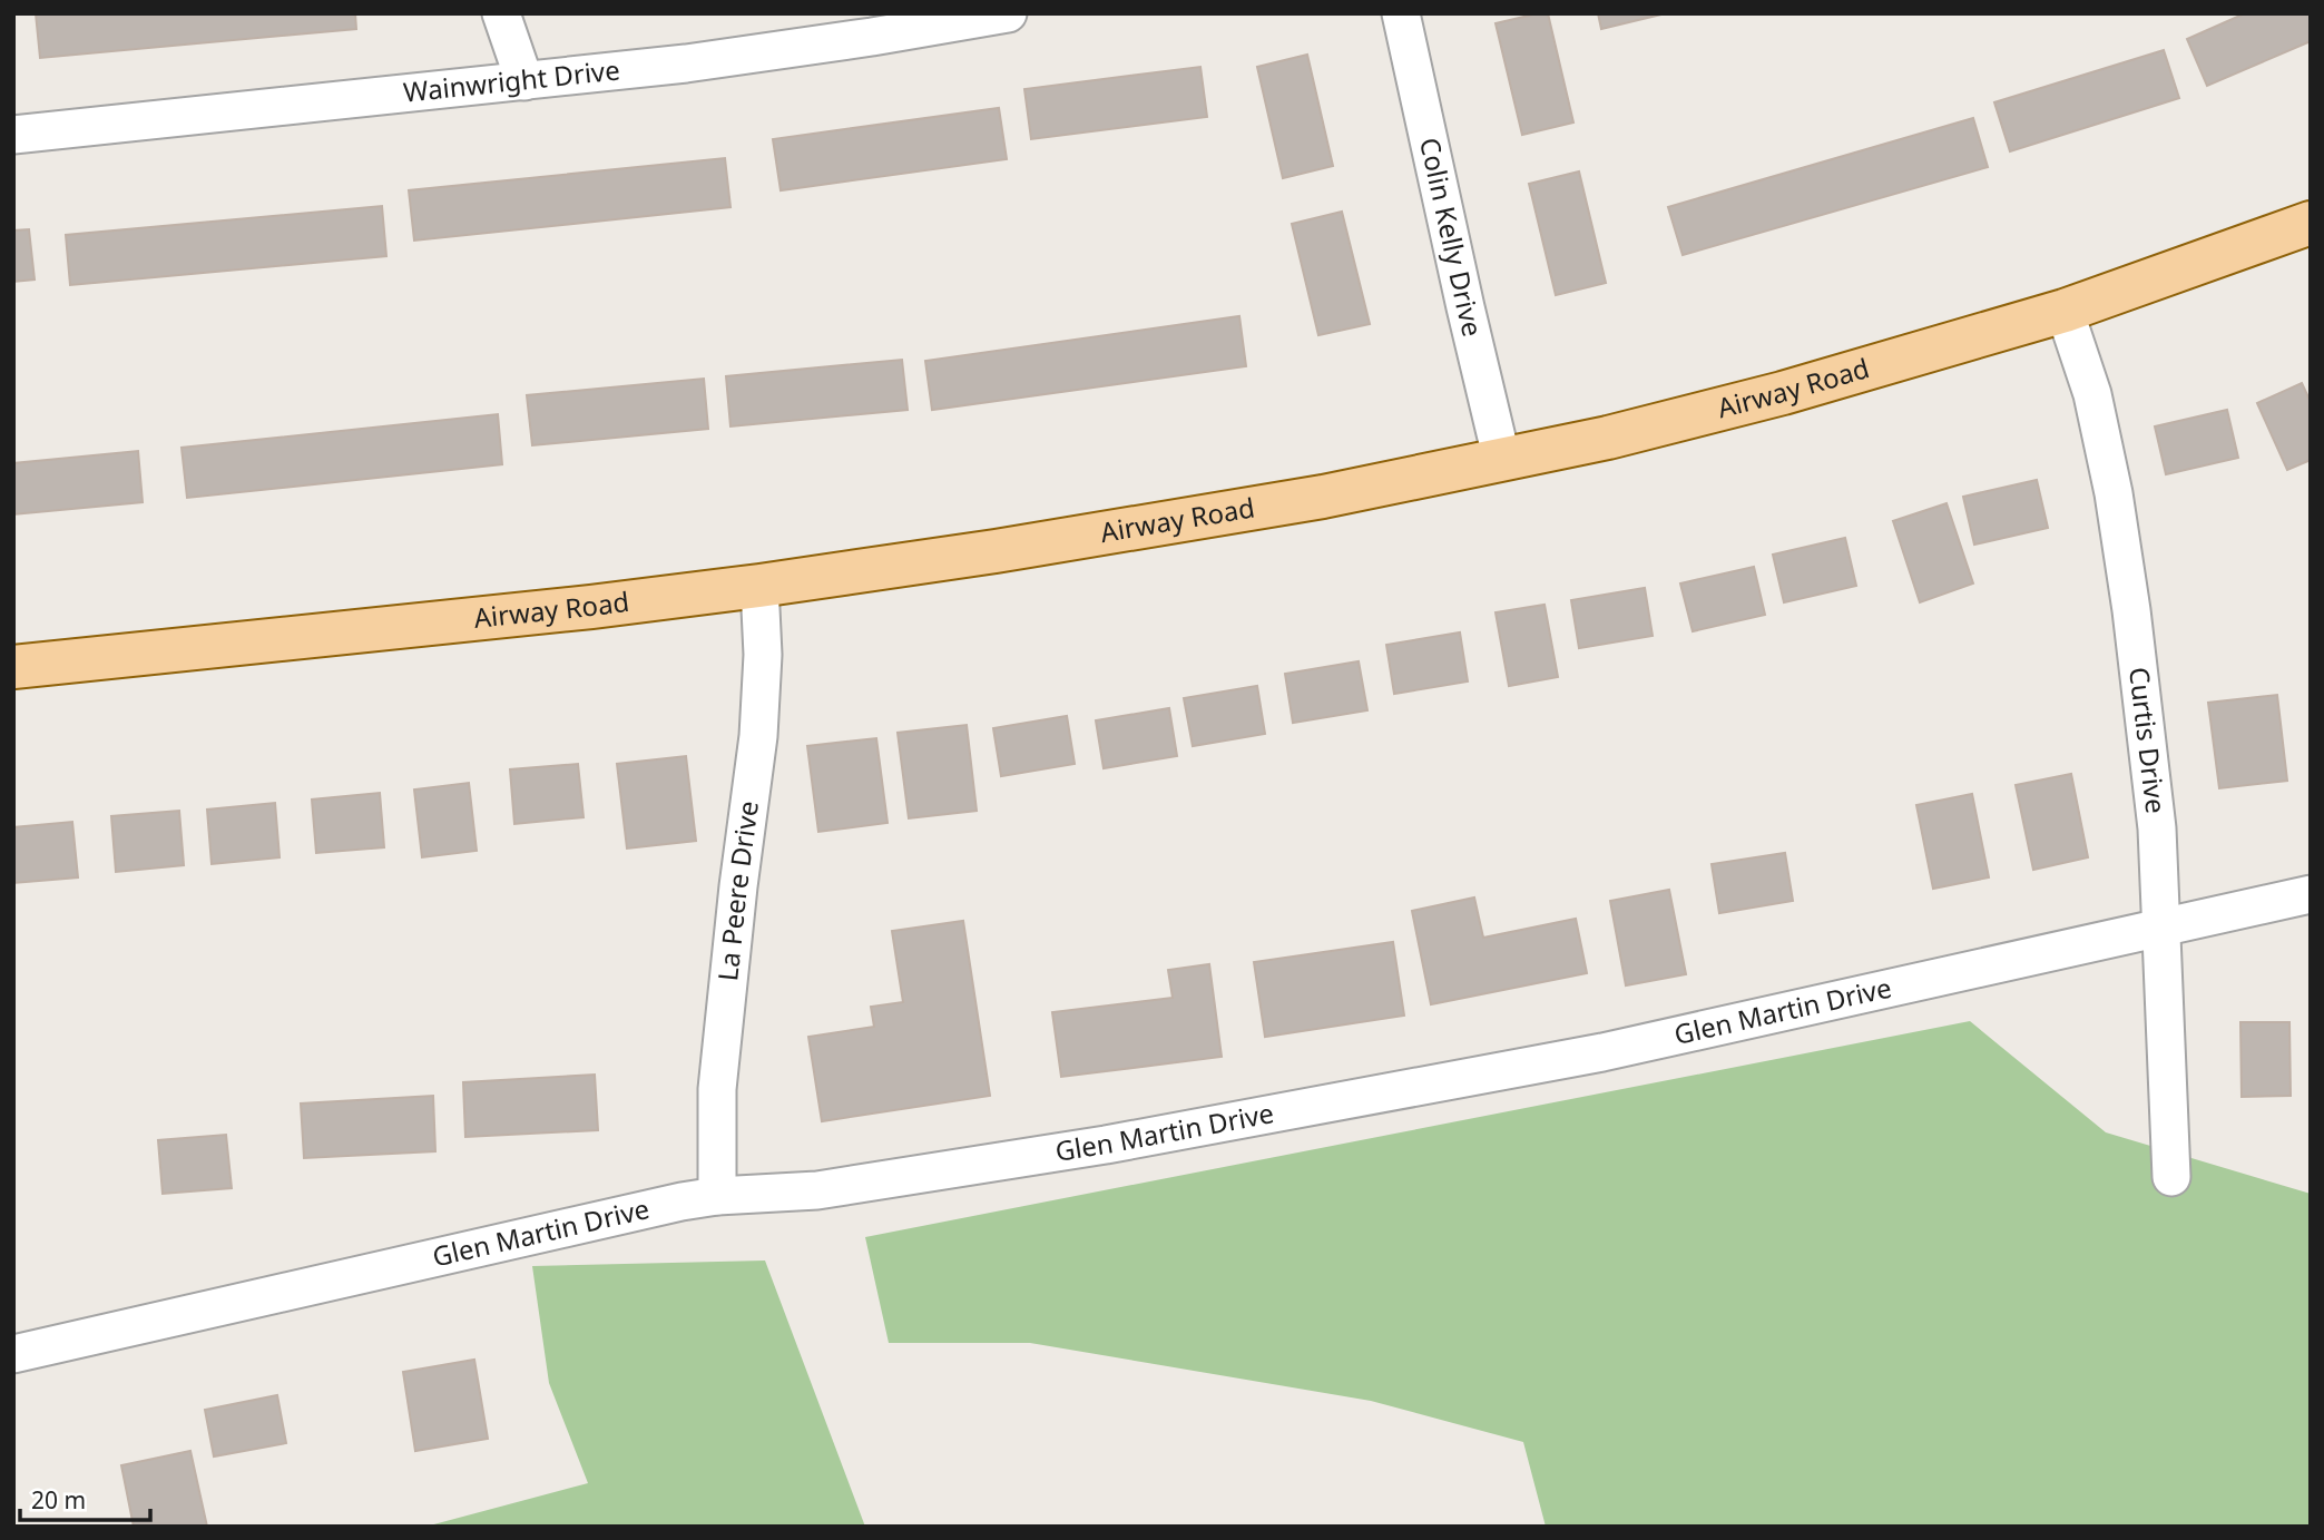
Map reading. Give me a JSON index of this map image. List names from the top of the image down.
{
  "streets": {
    "main road": ["Airway Road"],
    "street": [
      "Wainwright Drive",
      "Colin Kelly Drive",
      "Curtis Drive",
      "La Peere Drive",
      "Glen Martin Drive"
    ]
  },
  "crossings": [
    ["Colin Kelly Drive", "Airway Road"],
    ["Airway Road", "Curtis Drive"],
    ["Airway Road", "La Peere Drive"],
    ["Curtis Drive", "Glen Martin Drive"],
    ["La Peere Drive", "Glen Martin Drive"]
  ],
  "scale_bar": "20 m"
}
